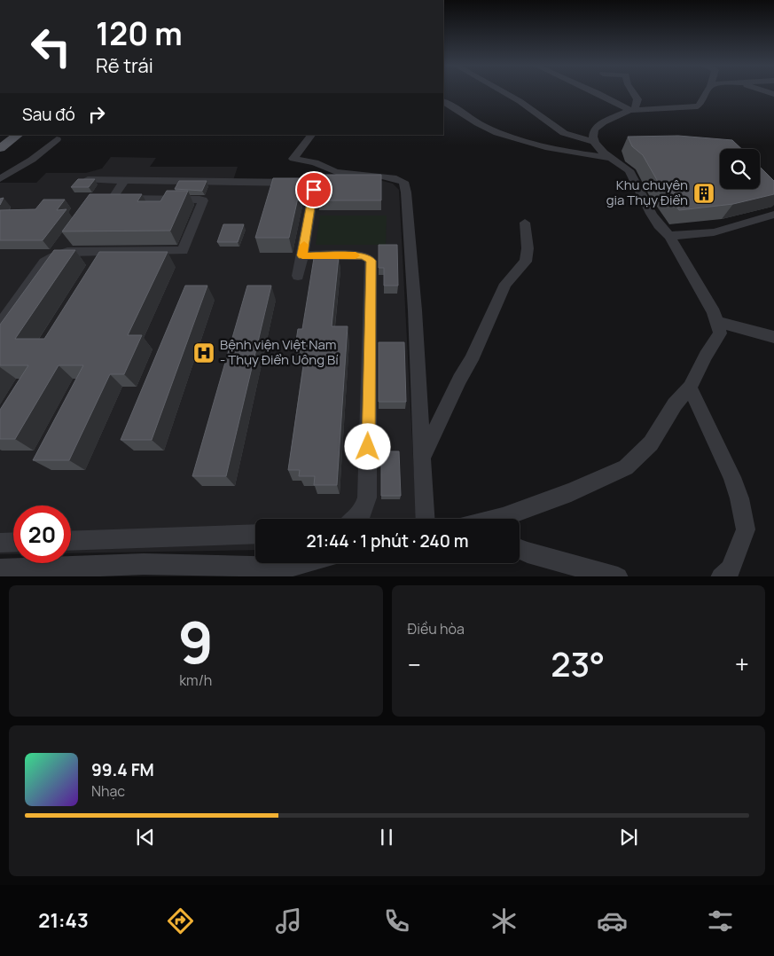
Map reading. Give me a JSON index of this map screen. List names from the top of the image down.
{
  "places": {
    "building": ["Khu chuyên gia Thụy Điển"],
    "hospital": ["Bệnh viện Việt Nam - Thụy Điển Uông Bí"]
  },
  "page": {
    "turn": ["120 m", "Rẽ trái"],
    "then": "Sau đó",
    "limit": "20",
    "trip": "21:44 · 1 phút · 240 m",
    "tile": [
      ["9", "km/h"],
      "Điều hòa"
    ],
    "heat": ["−", "23°", "+"],
    "song": ["99.4 FM", "Nhạc"],
    "tabs": "21:43"
  }
}
